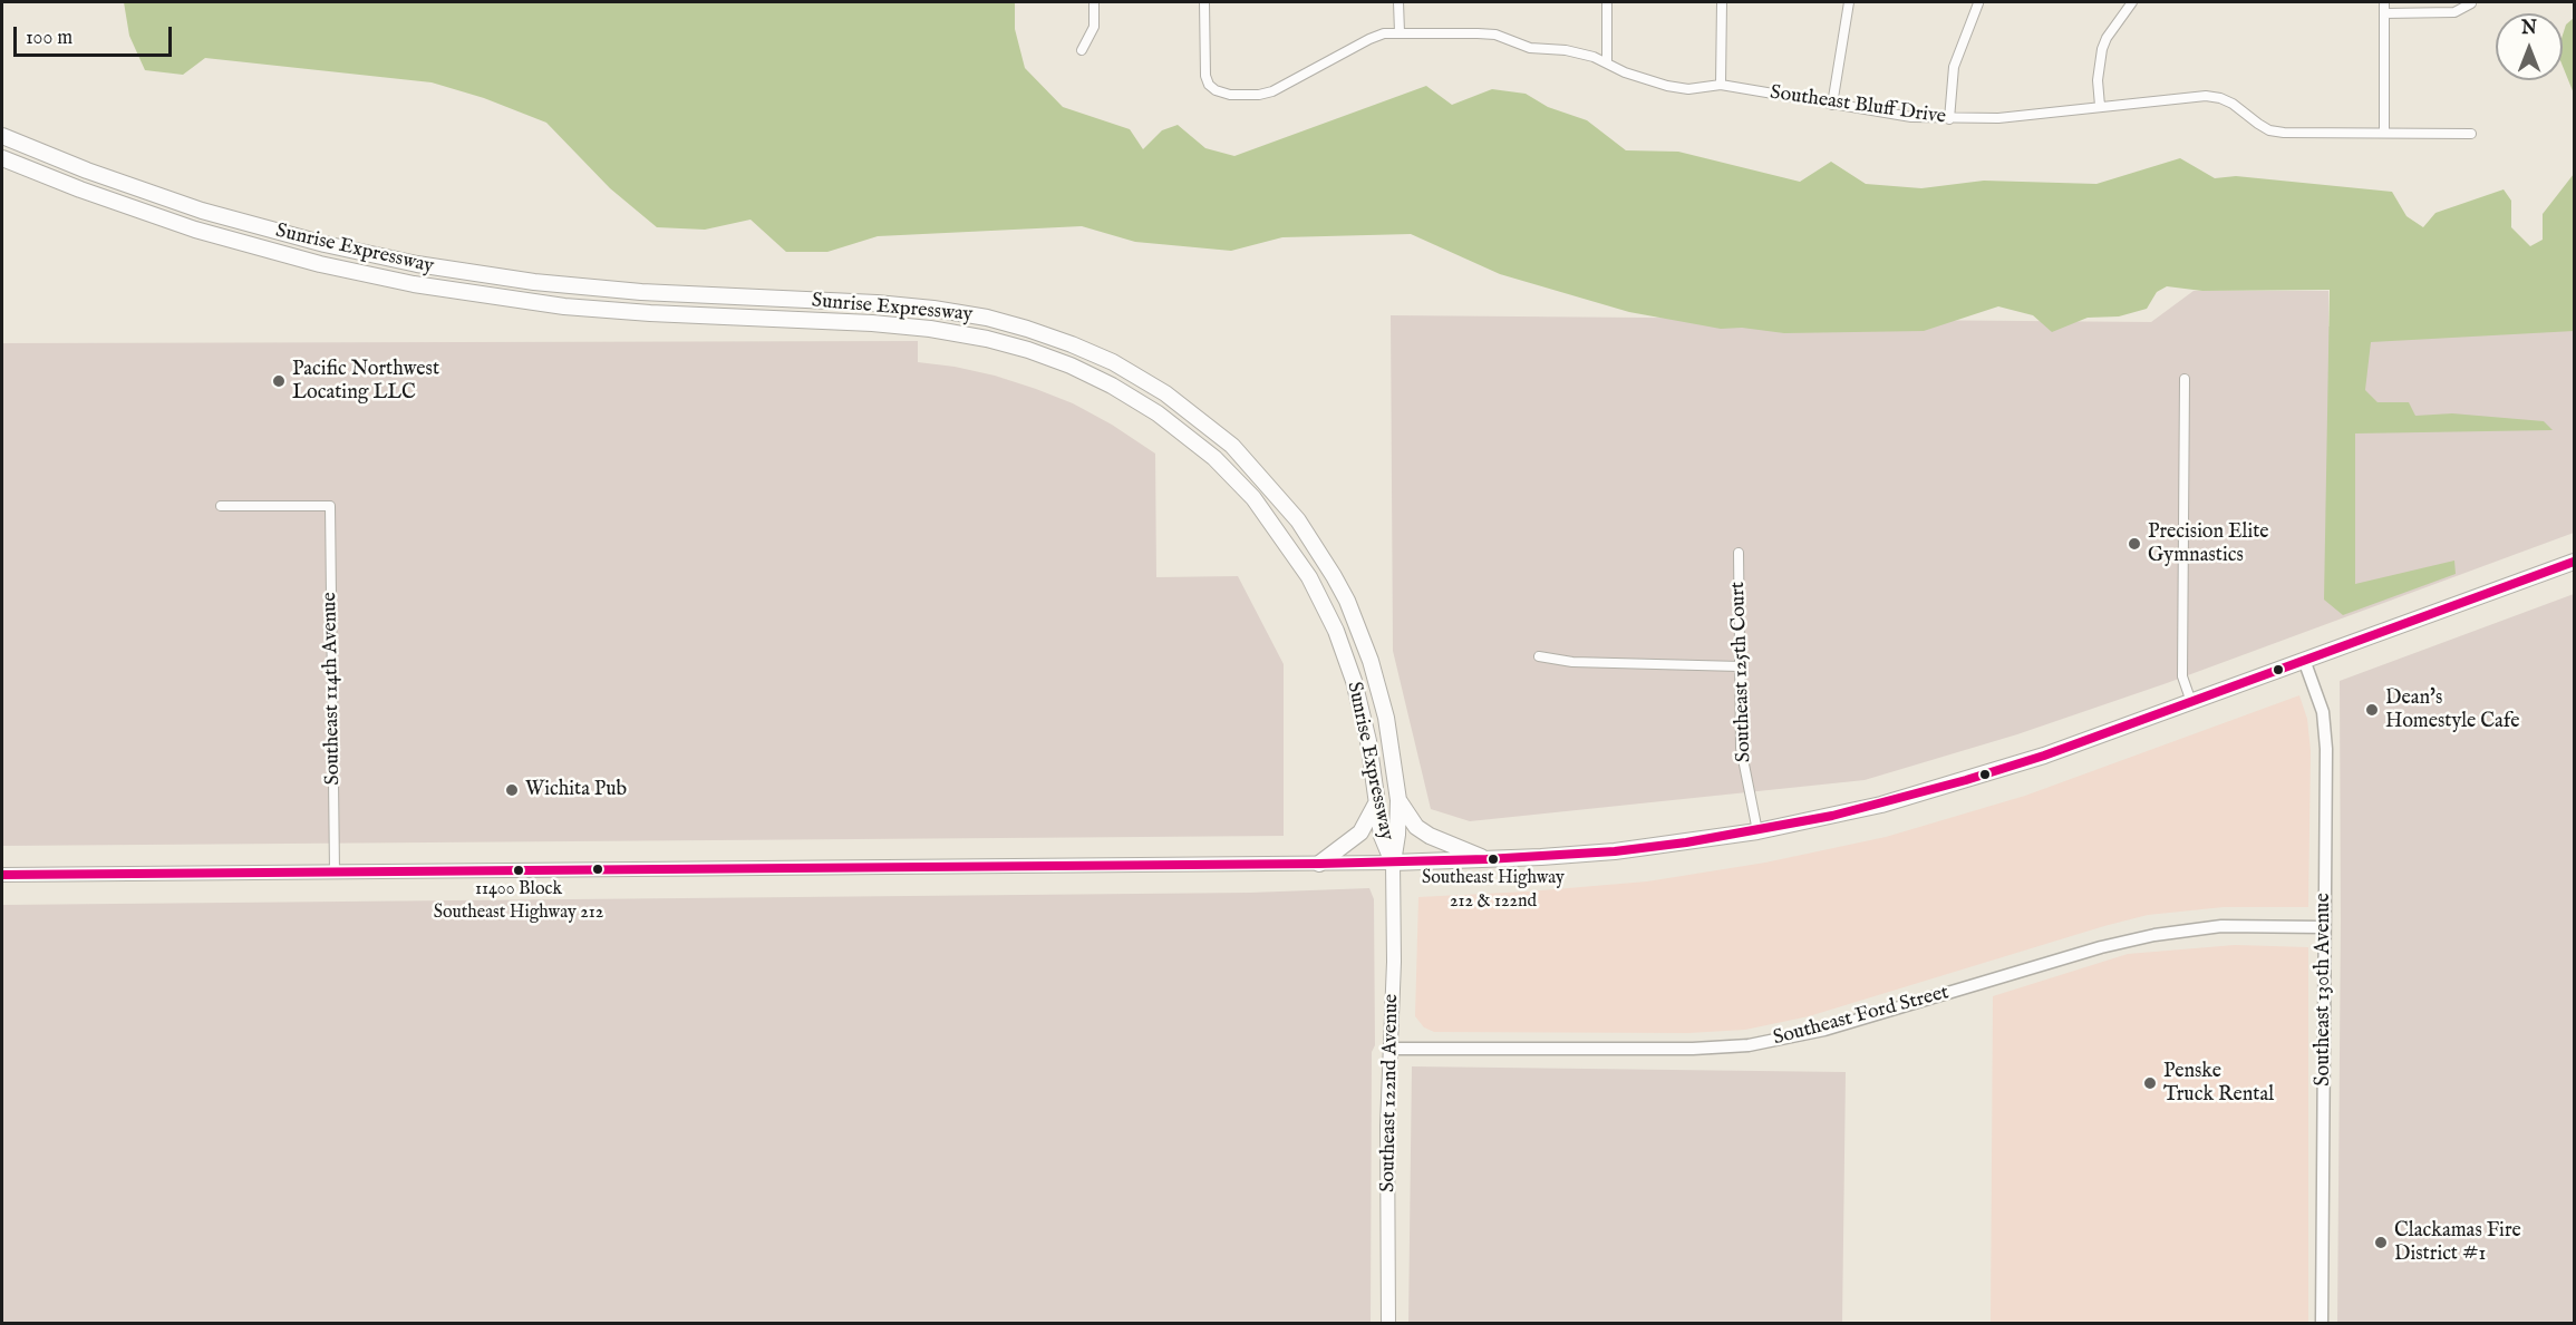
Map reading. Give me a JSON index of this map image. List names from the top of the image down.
{
  "streets": {
    "highway": ["Sunrise Expressway"],
    "main road": ["Southeast 122nd Avenue"],
    "street": [
      "Southeast Bluff Drive",
      "Southeast 125th Court",
      "Southeast 114th Avenue",
      "Southeast 130th Avenue",
      "Southeast Ford Street"
    ]
  },
  "crossings": [
    ["Sunrise Expressway", "Southeast 122nd Avenue"],
    ["Southeast 130th Avenue", "Southeast Ford Street"],
    ["Southeast Ford Street", "Southeast 122nd Avenue"]
  ],
  "places": [
    "Pacific Northwest Locating LLC",
    "Precision Elite Gymnastics",
    "Dean's Homestyle Cafe",
    "Wichita Pub",
    "Southeast Highway 212 & 122nd",
    "11400 Block Southeast Highway 212",
    "Penske Truck Rental",
    "Clackamas Fire District #1"
  ],
  "scale_bar": "100 m",
  "north": "top"
}
